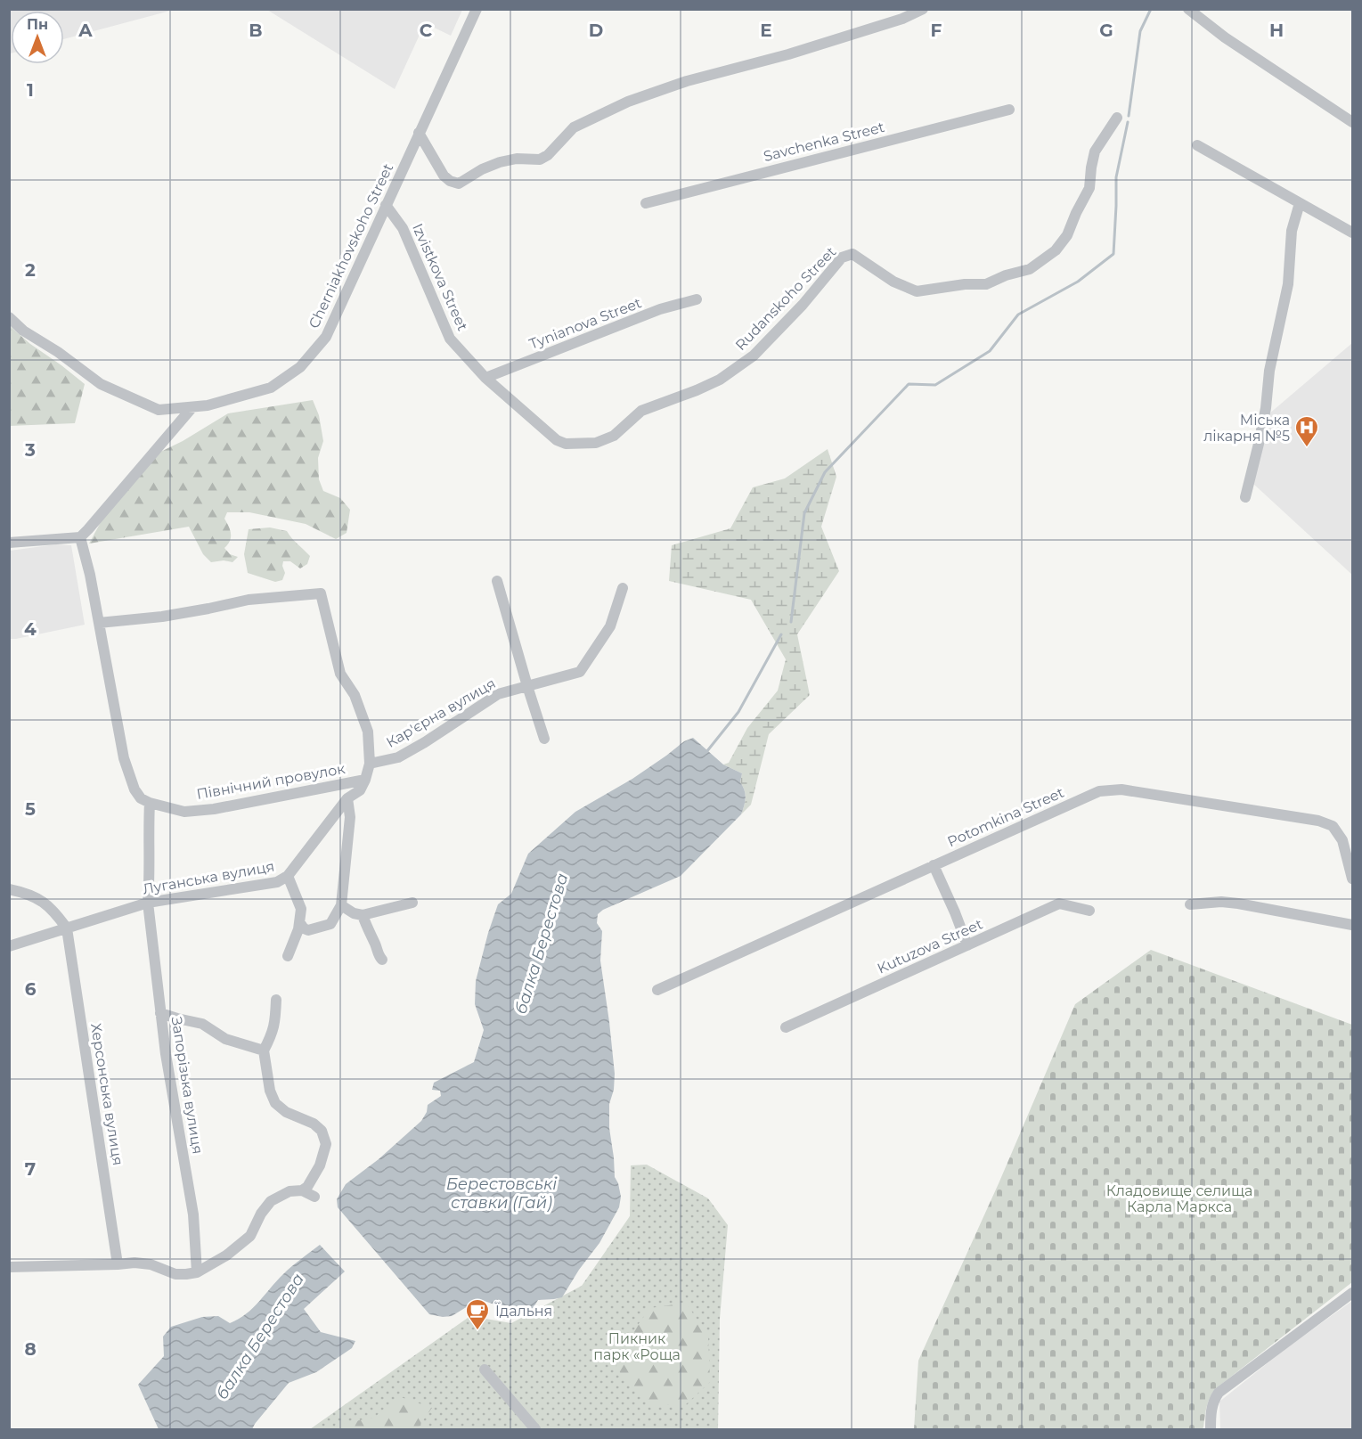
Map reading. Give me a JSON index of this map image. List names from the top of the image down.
{
  "streets": {
    "street": [
      "Savchenka Street",
      "Cherniakhovskoho Street",
      "Izvistkova Street",
      "Rudanskoho Street",
      "Tynianova Street",
      "Кар'єрна вулиця",
      "Північний провулок",
      "Potomkina Street",
      "Луганська вулиця",
      "Kutuzova Street",
      "Запорізька вулиця",
      "Херсонська вулиця"
    ]
  },
  "crossings": [
    ["Cherniakhovskoho Street", "Izvistkova Street"],
    ["Izvistkova Street", "Rudanskoho Street"],
    ["Izvistkova Street", "Tynianova Street"],
    ["Північний провулок", "Луганська вулиця"],
    ["Північний провулок", "Запорізька вулиця"],
    ["Луганська вулиця", "Запорізька вулиця"],
    ["Луганська вулиця", "Херсонська вулиця"]
  ],
  "water": ["балка Берестова", "Берестовські ставки (Гай)"],
  "parks": ["Кладовище селища Карла Маркса", "Пикник парк «Роща"],
  "places": {
    "hospital": ["Міська лікарня №5"],
    "cafe": ["Їдальня"]
  },
  "north": "top",
  "grid": {
    "columns": [
      "A",
      "B",
      "C",
      "D",
      "E",
      "F",
      "G",
      "H"
    ],
    "rows": [
      "1",
      "2",
      "3",
      "4",
      "5",
      "6",
      "7",
      "8"
    ]
  }
}
